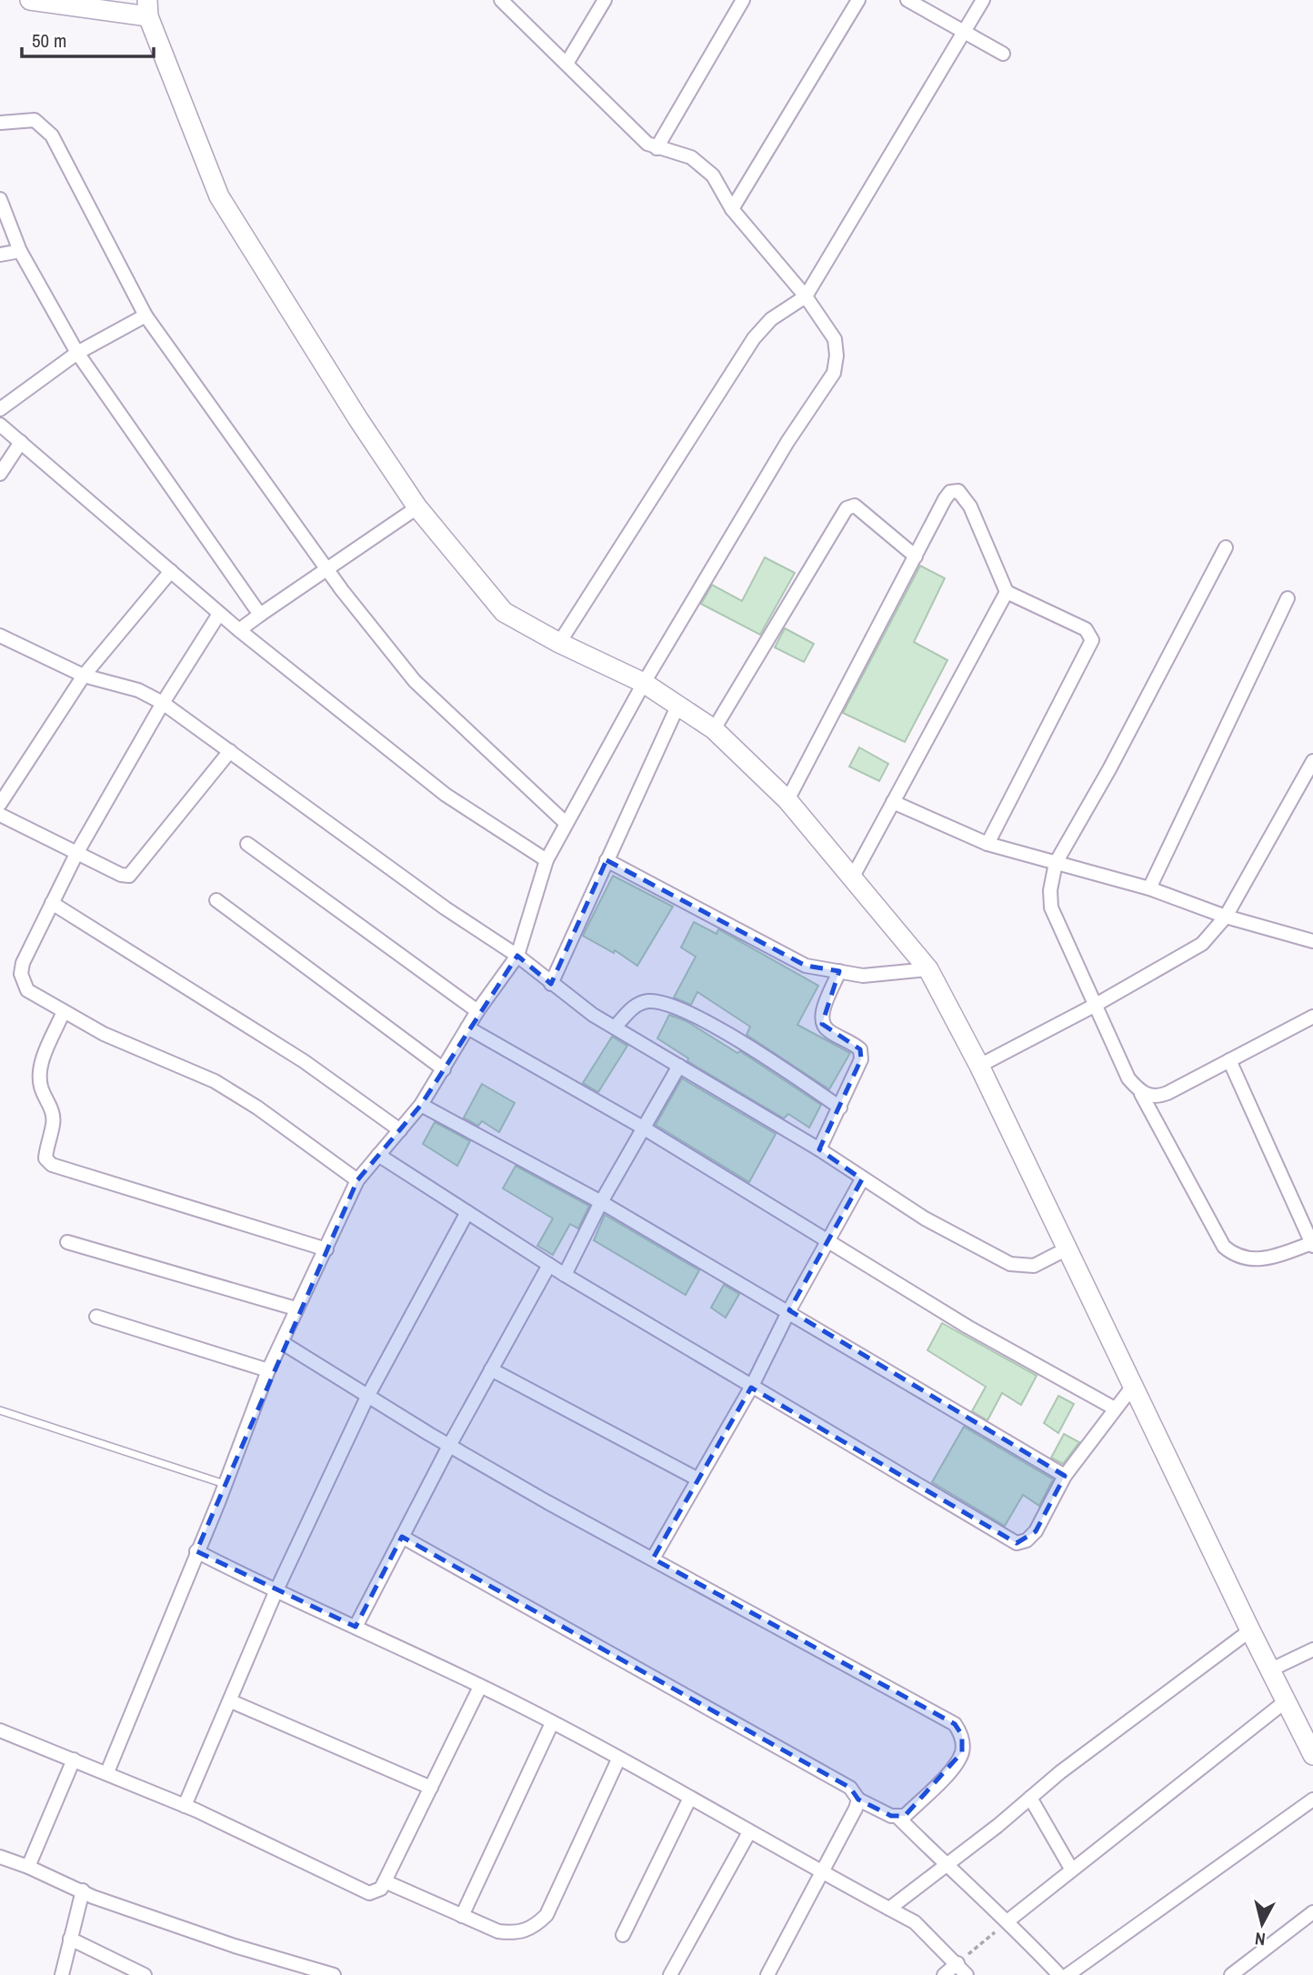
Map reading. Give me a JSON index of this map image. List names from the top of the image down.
{
  "scale_bar": "50 m",
  "north": "bottom"
}
